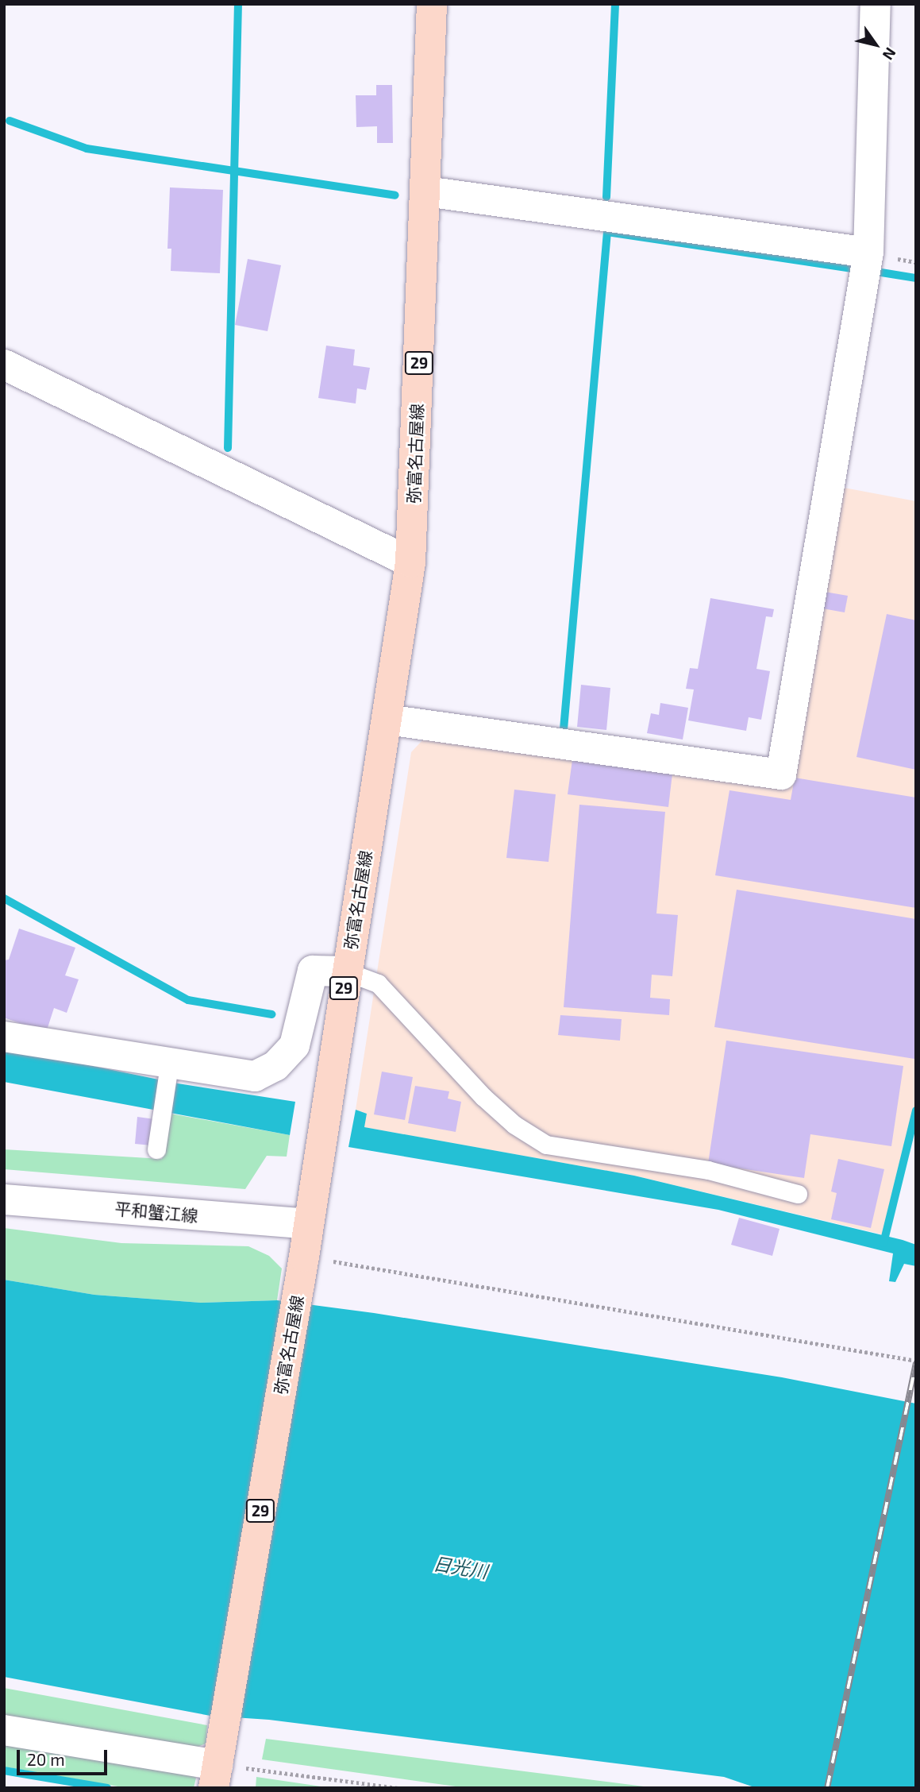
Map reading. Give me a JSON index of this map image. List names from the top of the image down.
{
  "streets": {
    "main road": ["29", "弥富名古屋線"],
    "street": ["平和蟹江線"]
  },
  "crossings": [
    ["弥富名古屋線", "平和蟹江線"]
  ],
  "water": ["日光川"],
  "scale_bar": "20 m",
  "north": "bottom right"
}
